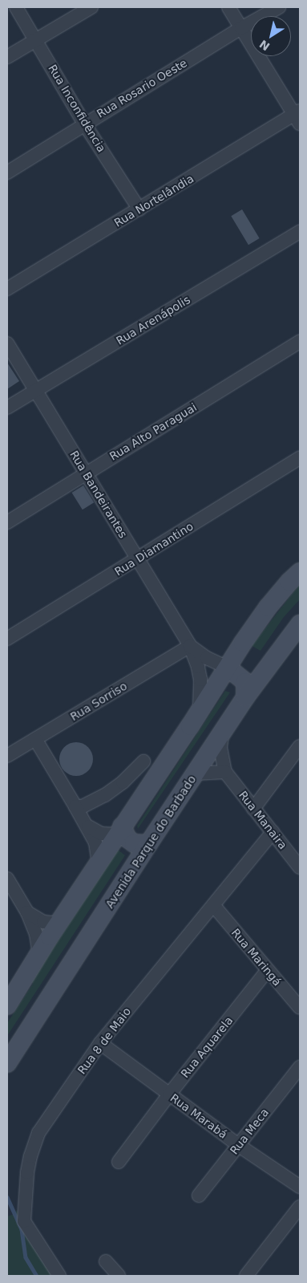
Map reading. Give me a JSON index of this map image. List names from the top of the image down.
{
  "streets": {
    "main road": ["Avenida Parque do Barbado"],
    "street": [
      "Rua Rosario Oeste",
      "Rua Inconfidência",
      "Rua Nortelândia",
      "Rua Arenápolis",
      "Rua Alto Paraguai",
      "Rua Bandeirantes",
      "Rua Diamantino",
      "Rua Sorriso",
      "Rua Manaira",
      "Rua Maringá",
      "Rua 8 de Maio",
      "Rua Aquarela",
      "Rua Marabá",
      "Rua Meca"
    ]
  },
  "crossings": [
    ["Rua Rosario Oeste", "Rua Inconfidência"],
    ["Rua Inconfidência", "Rua Nortelândia"],
    ["Rua Arenápolis", "Rua Bandeirantes"],
    ["Rua Alto Paraguai", "Rua Bandeirantes"],
    ["Rua Bandeirantes", "Rua Diamantino"],
    ["Rua Bandeirantes", "Rua Sorriso"],
    ["Rua Manaira", "Avenida Parque do Barbado"],
    ["Rua Manaira", "Rua 8 de Maio"],
    ["Rua Maringá", "Rua 8 de Maio"],
    ["Rua Maringá", "Rua Aquarela"],
    ["Rua 8 de Maio", "Rua Marabá"],
    ["Rua Aquarela", "Rua Marabá"],
    ["Rua Marabá", "Rua Meca"]
  ],
  "north": "bottom left"
}
